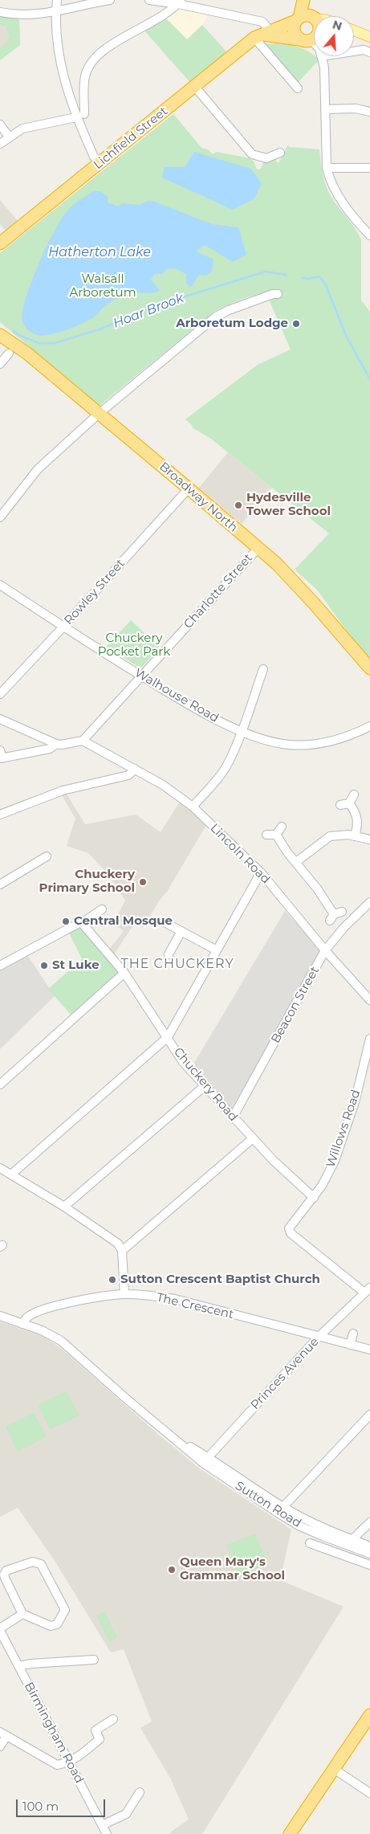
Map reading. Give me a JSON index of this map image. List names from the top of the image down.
{
  "streets": {
    "highway": ["Lichfield Street", "Broadway North"],
    "street": [
      "Charlotte Street",
      "Rowley Street",
      "Walhouse Road",
      "Lincoln Road",
      "Beacon Street",
      "Chuckery Road",
      "Willows Road",
      "The Crescent",
      "Princes Avenue",
      "Sutton Road",
      "Birmingham Road"
    ]
  },
  "crossings": [
    ["Broadway North", "Charlotte Street"],
    ["Broadway North", "Rowley Street"],
    ["Charlotte Street", "Walhouse Road"],
    ["Charlotte Street", "Lincoln Road"],
    ["Rowley Street", "Walhouse Road"],
    ["Lincoln Road", "Beacon Street"],
    ["Beacon Street", "Chuckery Road"],
    ["Chuckery Road", "Willows Road"],
    ["Willows Road", "Princes Avenue"],
    ["The Crescent", "Princes Avenue"],
    ["The Crescent", "Sutton Road"],
    ["Princes Avenue", "Sutton Road"]
  ],
  "districts": ["THE CHUCKERY"],
  "water": ["Hatherton Lake", "Hoar Brook"],
  "parks": ["Walsall Arboretum", "Chuckery Pocket Park"],
  "places": [
    "Arboretum Lodge",
    "Hydesville Tower School",
    "Chuckery Primary School",
    "Central Mosque",
    "St Luke",
    "Sutton Crescent Baptist Church",
    "Queen Mary's Grammar School"
  ],
  "scale_bar": "100 m",
  "north": "top"
}
